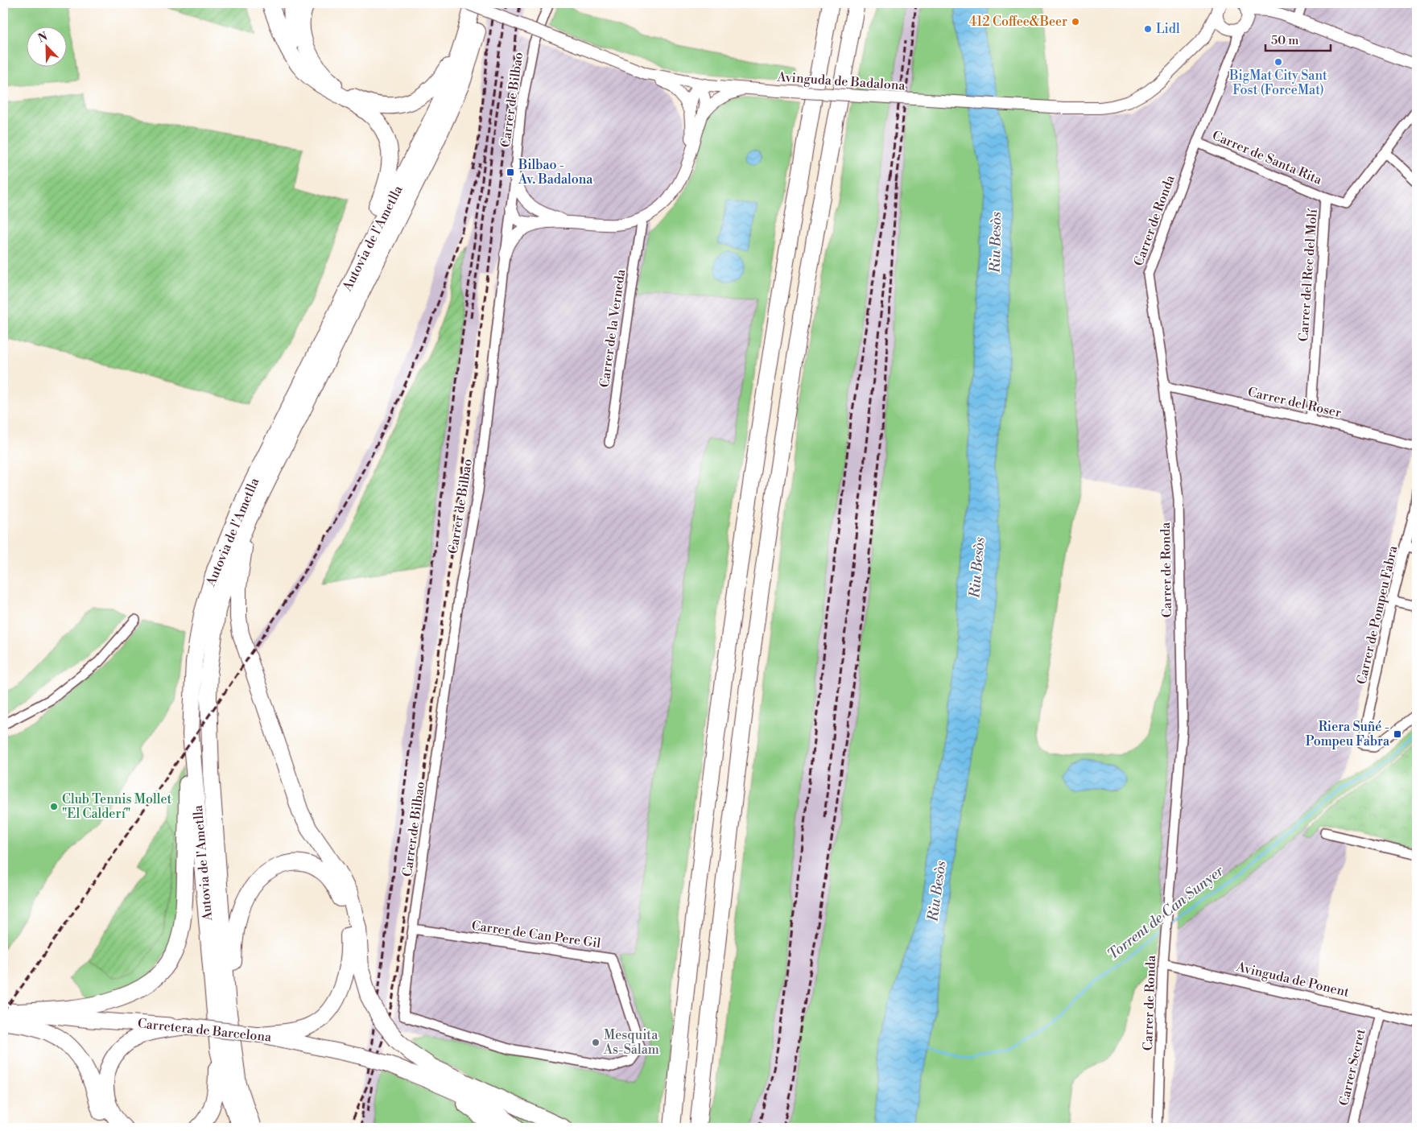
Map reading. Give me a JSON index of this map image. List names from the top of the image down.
{
  "streets": {
    "highway": ["Autovia de l'Ametlla", "Carretera de Barcelona"],
    "street": [
      "Avinguda de Badalona",
      "Carrer de Bilbao",
      "Carrer de Santa Rita",
      "Carrer de Ronda",
      "Carrer del Rec del Molí",
      "Carrer de la Verneda",
      "Carrer del Roser",
      "Carrer de Pompeu Fabra",
      "Carrer de Can Pere Gil",
      "Avinguda de Ponent",
      "Carrer Secret"
    ]
  },
  "crossings": [
    ["Carrer de Bilbao", "Carrer de Can Pere Gil"],
    ["Carrer de Santa Rita", "Carrer de Ronda"],
    ["Carrer de Santa Rita", "Carrer del Rec del Molí"],
    ["Carrer de Ronda", "Carrer del Roser"],
    ["Carrer de Ronda", "Avinguda de Ponent"],
    ["Carrer del Rec del Molí", "Carrer del Roser"],
    ["Avinguda de Ponent", "Carrer Secret"]
  ],
  "water": ["Riu Besòs", "Torrent de Can Sunyer"],
  "places": {
    "other": [
      "412 Coffee&Beer",
      "Lidl",
      "BigMat City Sant Fost (ForceMat)",
      "Club Tennis Mollet \"El Calderí\"",
      "Mesquita As-Salam"
    ],
    "transit": ["Bilbao - Av. Badalona", "Riera Suñé - Pompeu Fabra"]
  },
  "scale_bar": "50 m",
  "north": "top left"
}
